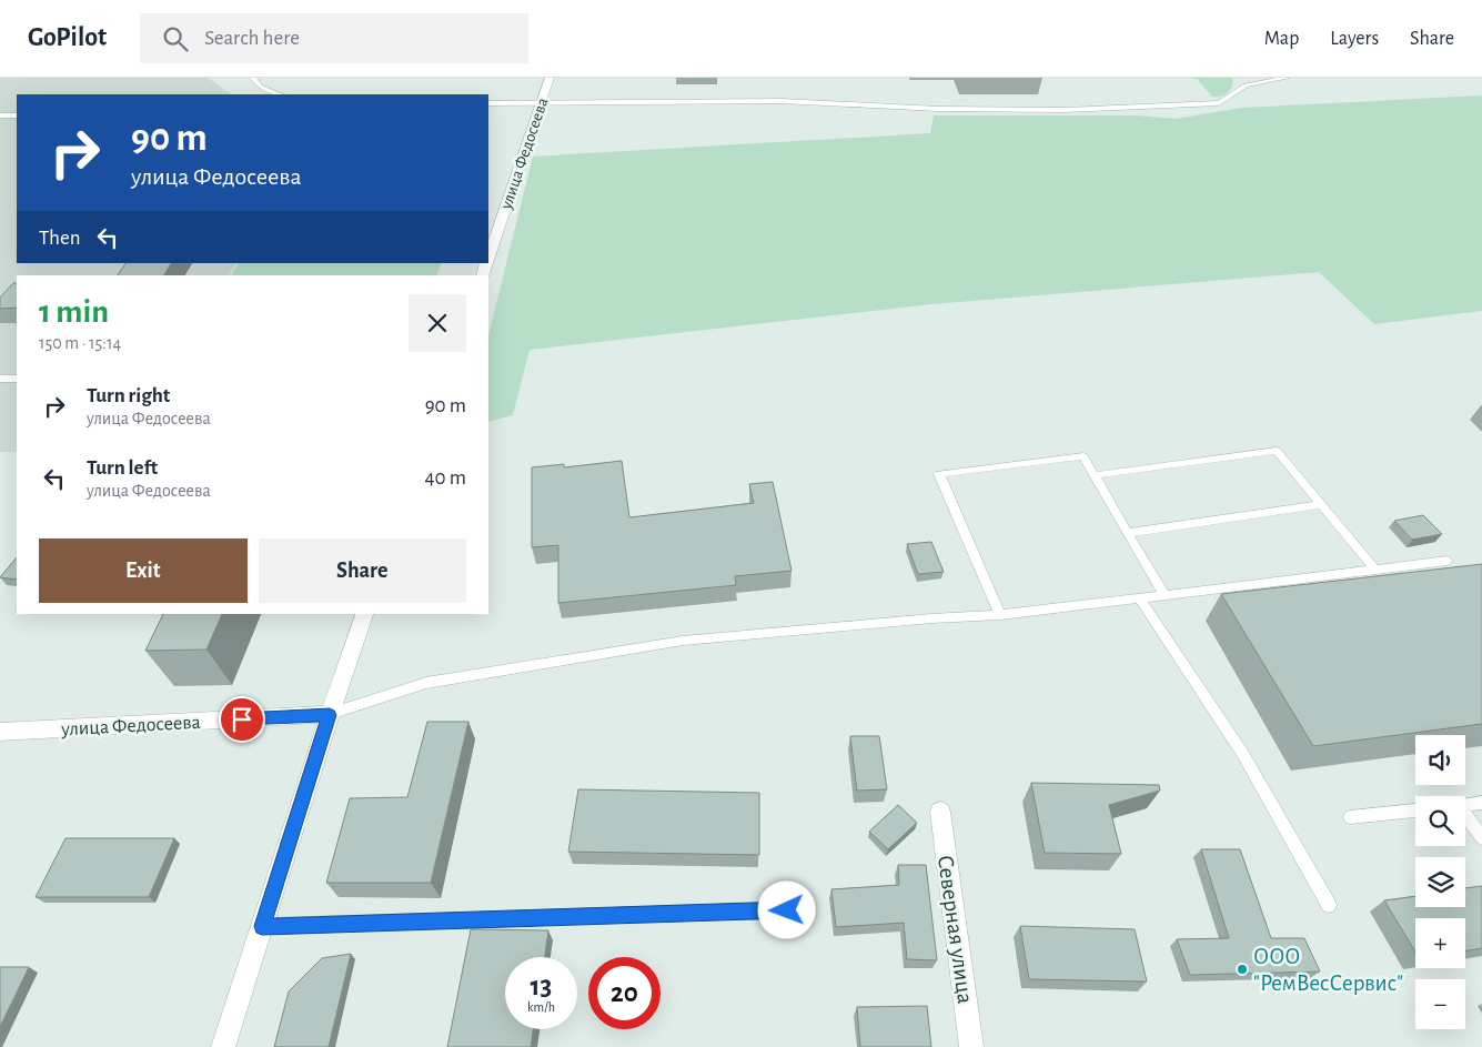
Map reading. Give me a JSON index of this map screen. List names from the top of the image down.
{
  "streets": {
    "street": ["улица Федосеева", "Северная улица"]
  },
  "places": ["ООО \"РемВесСервис\""],
  "page": {
    "header": "GoPilot",
    "search": "Search here",
    "nav": ["Map", "Layers", "Share"],
    "turn": ["90 m", "улица Федосеева"],
    "then": "Then",
    "heading": ["1 min", "150 m · 15:14"],
    "list": [
      {
        "name": "Turn right",
        "note": "улица Федосеева",
        "value": "90 m"
      },
      {
        "name": "Turn left",
        "note": "улица Федосеева",
        "value": "40 m"
      }
    ],
    "buttons": ["Exit", "Share"],
    "map_buttons": ["+", "−"],
    "speed": "13 km/h",
    "limit": "20"
  }
}
